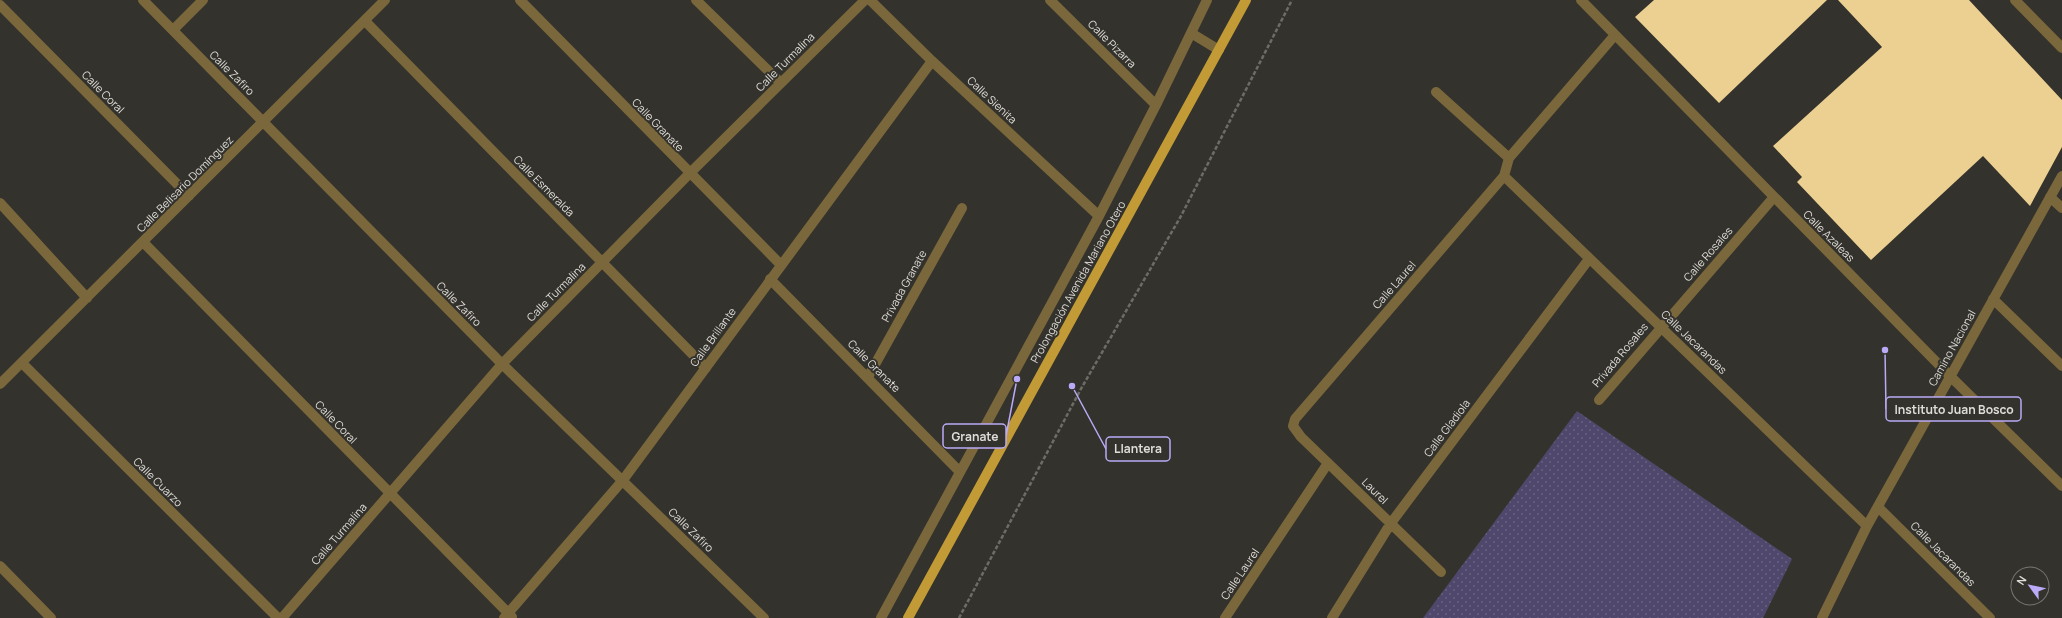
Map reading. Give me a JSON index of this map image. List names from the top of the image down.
{
  "streets": {
    "main road": ["Prolongación Avenida Mariano Otero"],
    "street": [
      "Calle Pizarra",
      "Calle Turmalina",
      "Calle Zafiro",
      "Calle Coral",
      "Calle Sienita",
      "Calle Granate",
      "Calle Belisario Domínguez",
      "Calle Esmeralda",
      "Calle Azaleas",
      "Calle Rosales",
      "Calle Laurel",
      "Privada Granate",
      "Calle Brillante",
      "Calle Jacarandas",
      "Camino Nacional",
      "Privada Rosales",
      "Calle Gladiola",
      "Calle Cuarzo",
      "Laurel"
    ]
  },
  "crossings": [
    ["Calle Turmalina", "Calle Zafiro"],
    ["Calle Turmalina", "Calle Coral"],
    ["Calle Turmalina", "Calle Granate"],
    ["Calle Turmalina", "Calle Esmeralda"],
    ["Calle Zafiro", "Calle Belisario Domínguez"],
    ["Calle Zafiro", "Calle Brillante"],
    ["Calle Coral", "Calle Belisario Domínguez"],
    ["Calle Coral", "Calle Brillante"],
    ["Calle Sienita", "Calle Brillante"],
    ["Calle Granate", "Privada Granate"],
    ["Calle Granate", "Calle Brillante"],
    ["Calle Belisario Domínguez", "Calle Esmeralda"],
    ["Calle Belisario Domínguez", "Calle Cuarzo"],
    ["Calle Esmeralda", "Calle Brillante"],
    ["Calle Azaleas", "Calle Rosales"],
    ["Calle Azaleas", "Calle Laurel"],
    ["Calle Azaleas", "Camino Nacional"],
    ["Calle Rosales", "Calle Jacarandas"],
    ["Calle Rosales", "Privada Rosales"],
    ["Calle Laurel", "Calle Jacarandas"],
    ["Calle Laurel", "Laurel"],
    ["Calle Jacarandas", "Camino Nacional"],
    ["Calle Jacarandas", "Privada Rosales"],
    ["Calle Jacarandas", "Calle Gladiola"],
    ["Calle Gladiola", "Laurel"]
  ],
  "places": ["Instituto Juan Bosco", "Granate", "Llantera"],
  "north": "top left"
}
